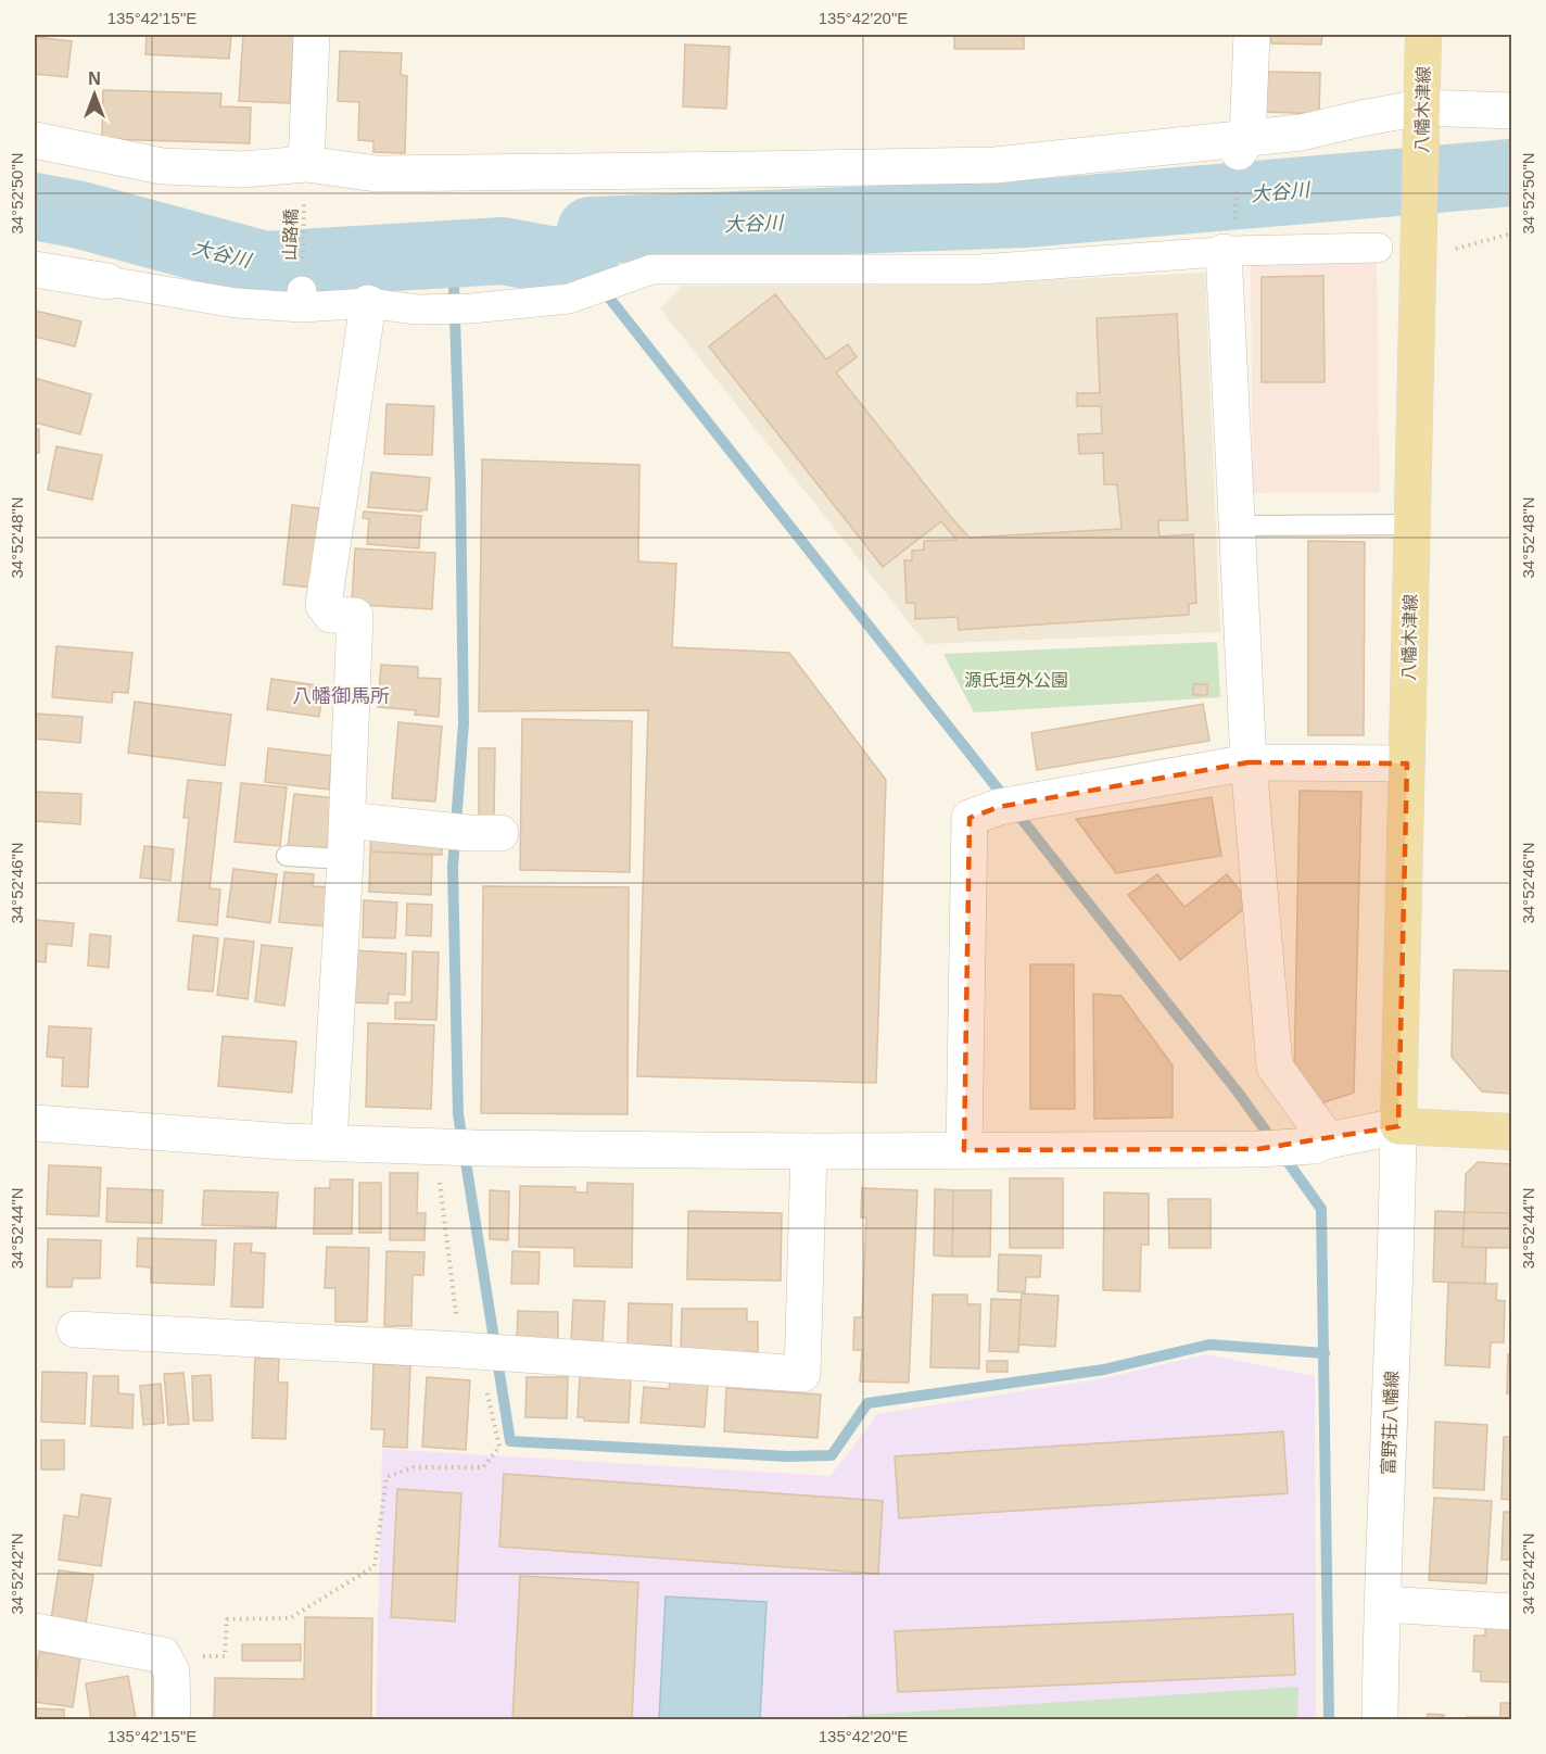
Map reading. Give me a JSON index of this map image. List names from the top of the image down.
{
  "streets": {
    "main road": ["八幡木津線"],
    "street": ["富野荘八幡線"],
    "path": ["山路橋"]
  },
  "crossings": [
    ["八幡木津線", "富野荘八幡線"]
  ],
  "districts": ["八幡御馬所"],
  "water": ["大谷川"],
  "parks": ["源氏垣外公園"],
  "north": "top",
  "coordinates": [
    "135°42'15\"E",
    "135°42'20\"E",
    "34°52'50\"N",
    "34°52'48\"N",
    "34°52'46\"N",
    "34°52'44\"N",
    "34°52'42\"N"
  ]
}
